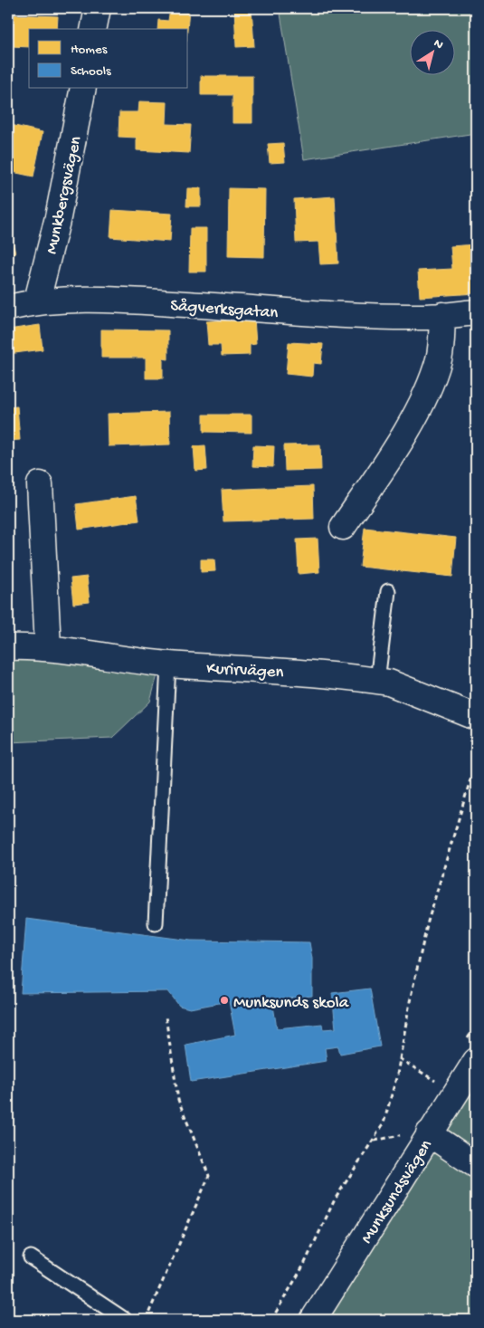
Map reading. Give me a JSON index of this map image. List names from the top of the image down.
{
  "streets": {
    "street": [
      "Munkbergsvägen",
      "Sågverksgatan",
      "Kurirvägen",
      "Munksundsvägen"
    ]
  },
  "crossings": [
    ["Munkbergsvägen", "Sågverksgatan"]
  ],
  "places": ["Munksunds skola"],
  "legend": ["Homes", "Schools"],
  "north": "top right"
}
